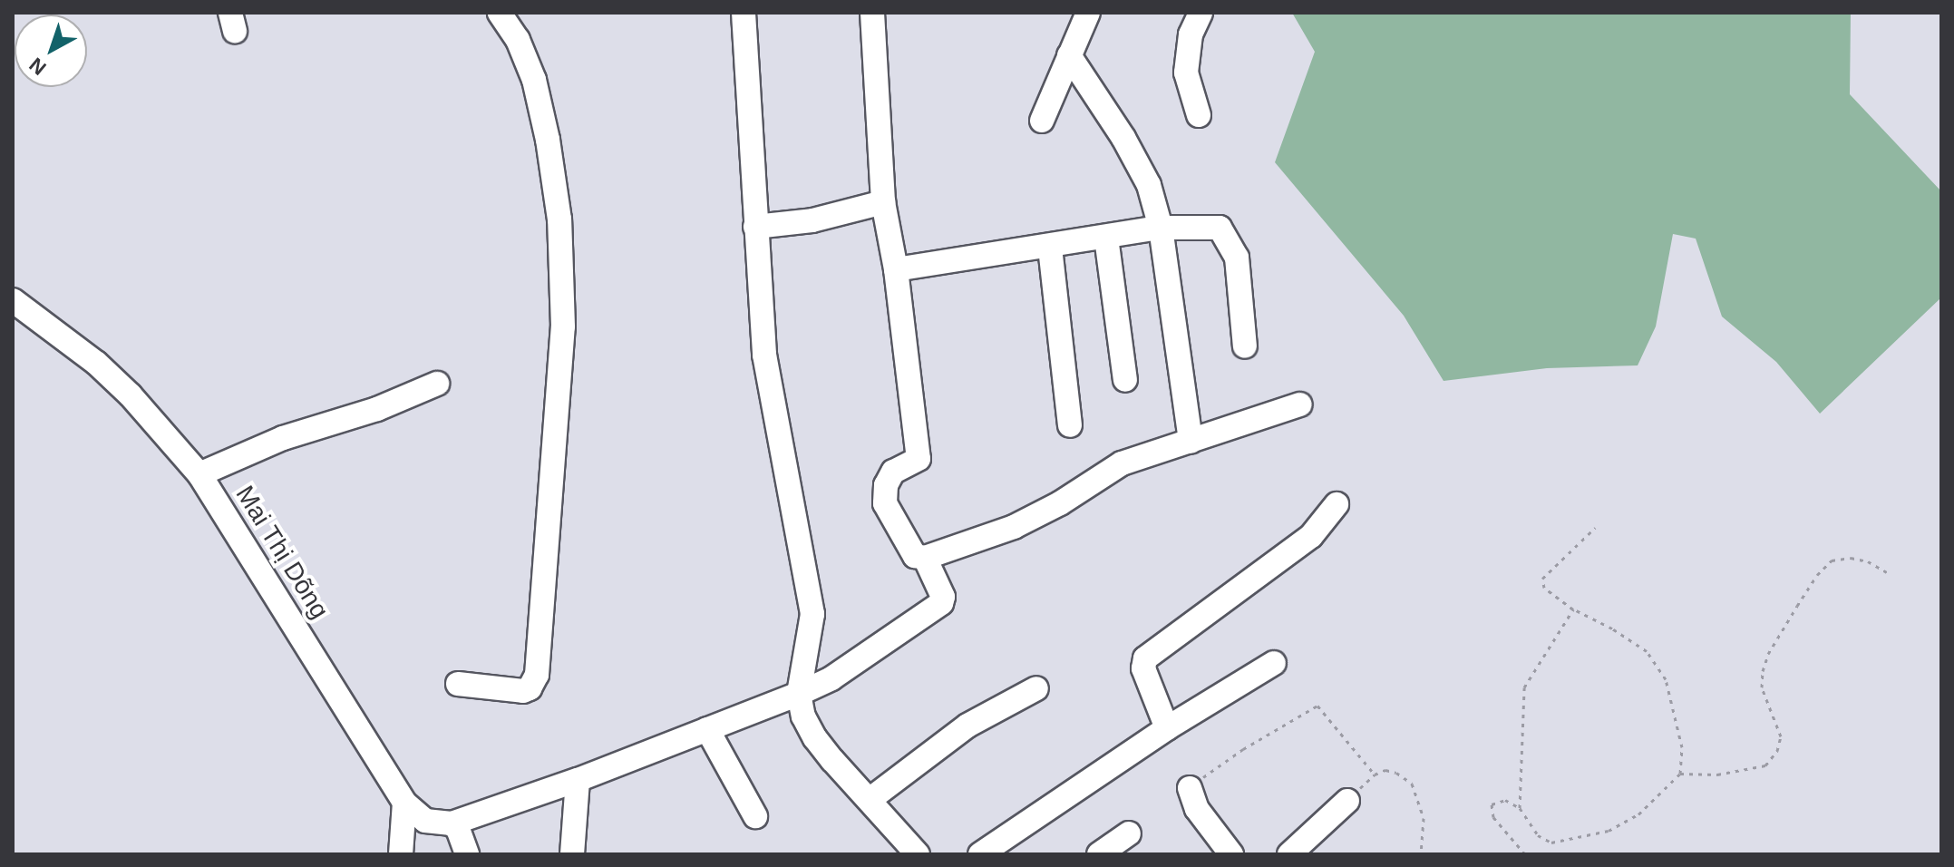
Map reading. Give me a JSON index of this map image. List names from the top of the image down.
{
  "streets": {
    "street": ["Mai Thị Dõng"]
  },
  "north": "bottom left"
}
